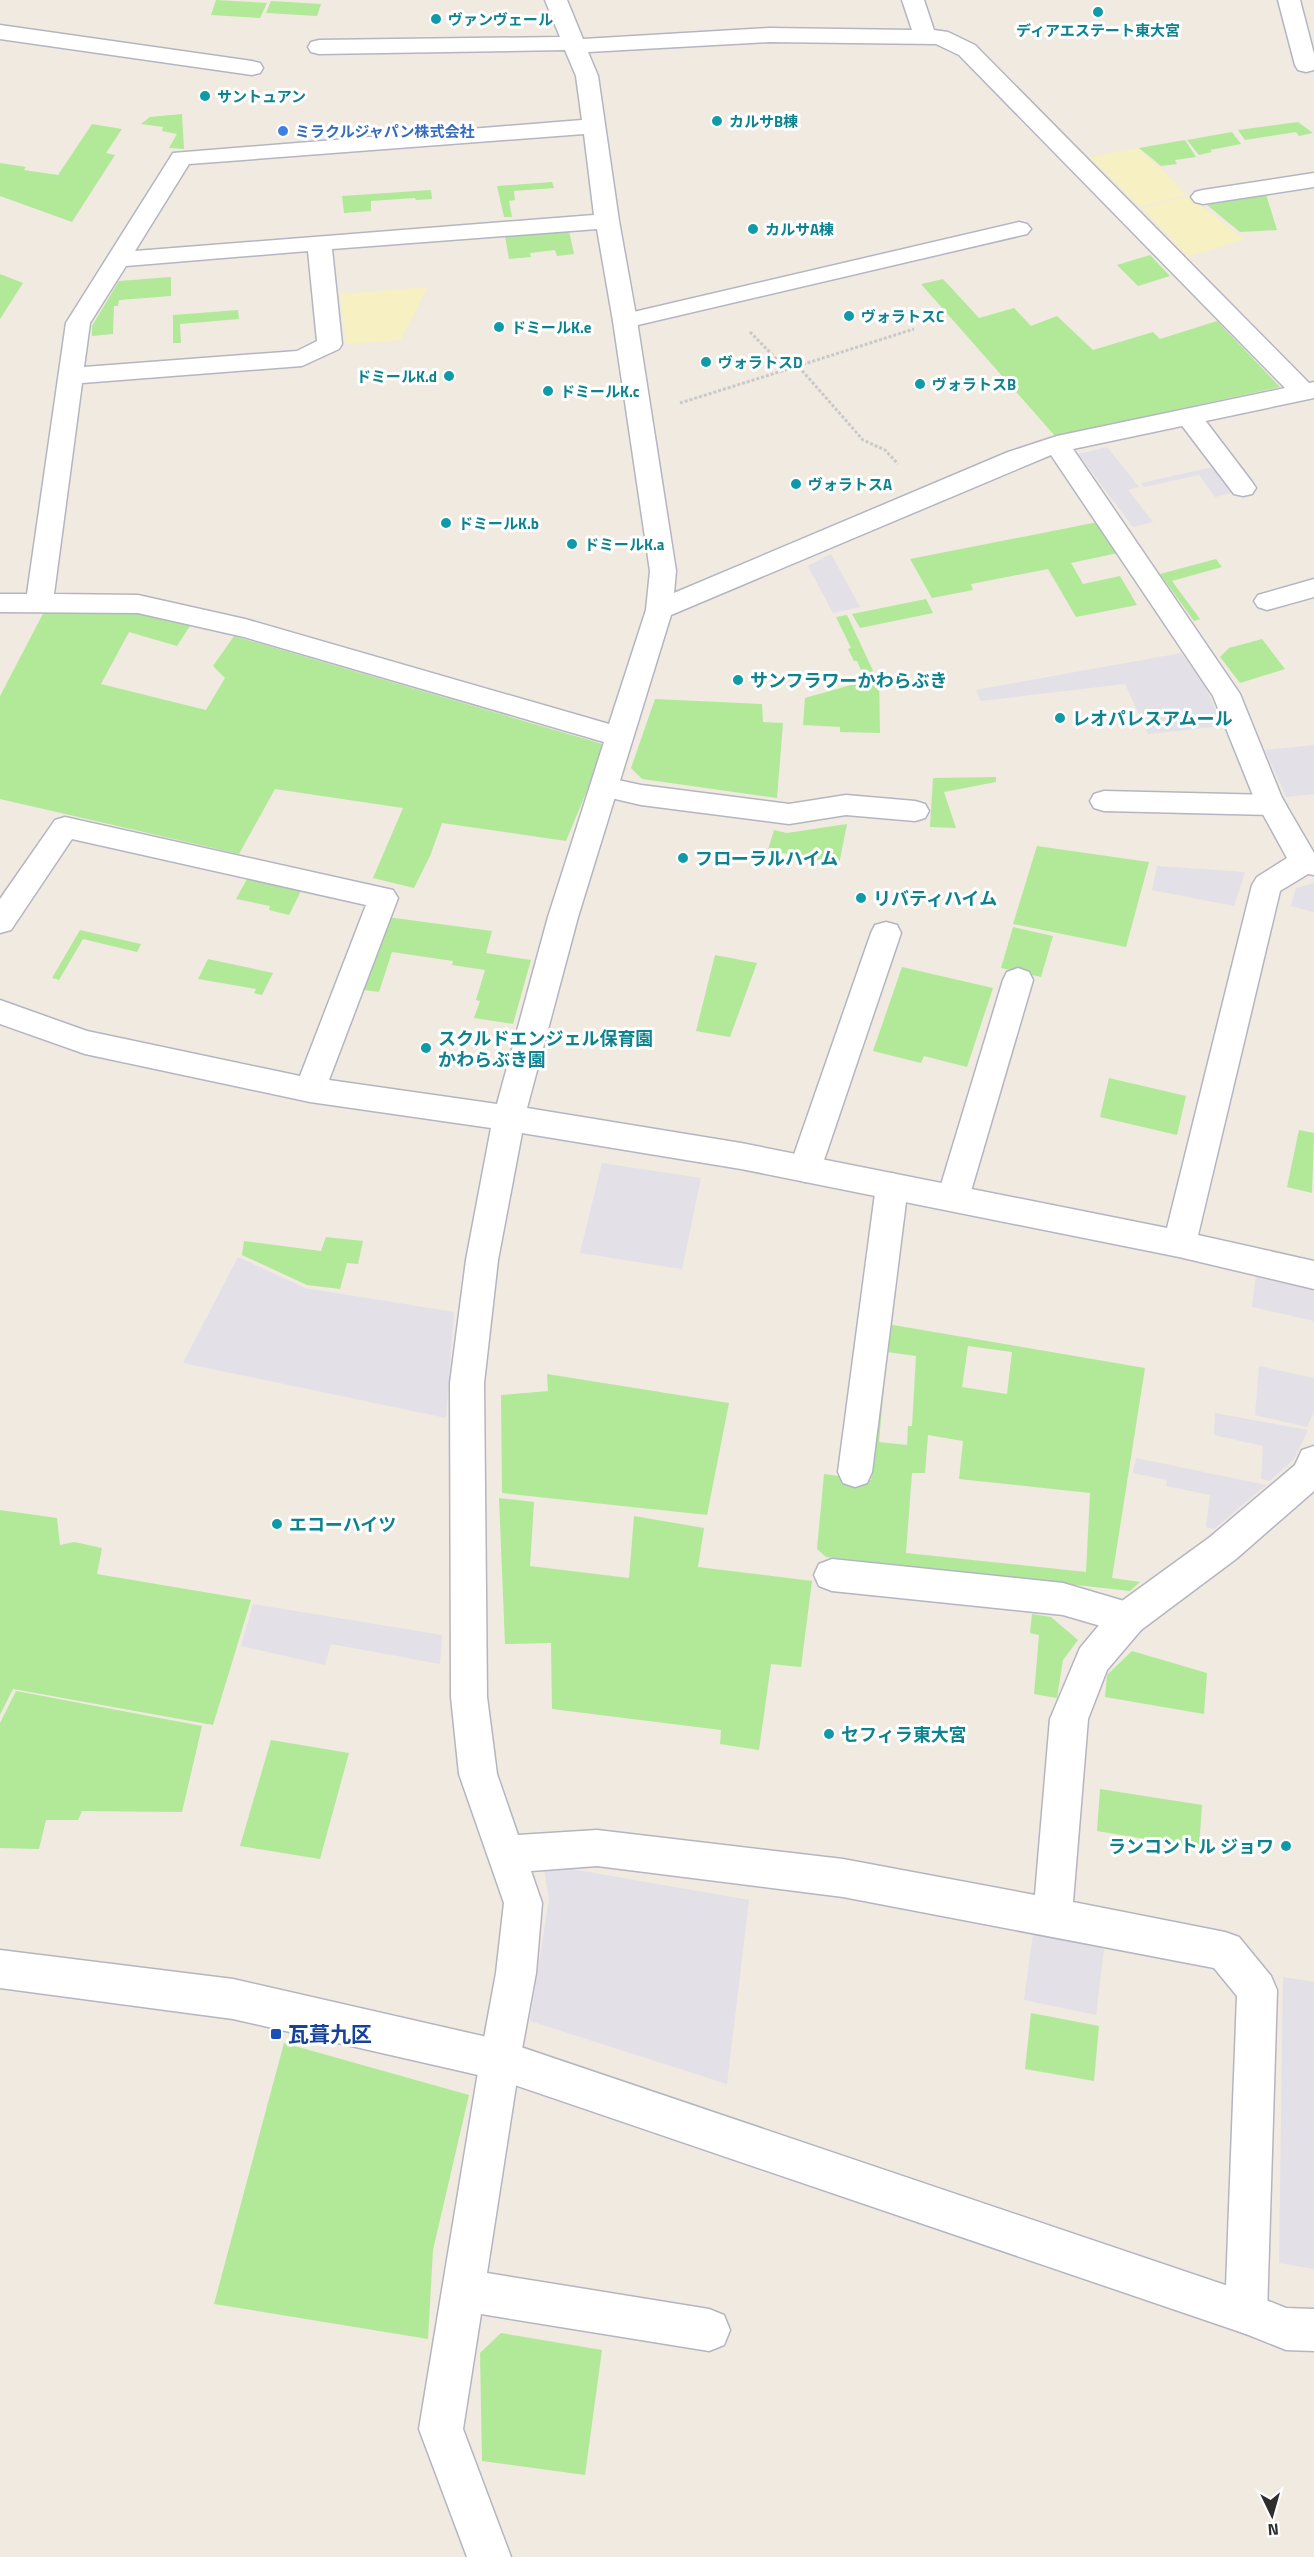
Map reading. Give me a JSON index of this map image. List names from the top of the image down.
{
  "places": {
    "other": [
      "ディアエステート東大宮",
      "ヴァンヴェール",
      "サントュアン",
      "カルサB棟",
      "ミラクルジャパン株式会社",
      "カルサA棟",
      "ヴォラトスC",
      "ドミールK.e",
      "ヴォラトスD",
      "ドミールK.d",
      "ヴォラトスB",
      "ドミールK.c",
      "ヴォラトスA",
      "ドミールK.b",
      "ドミールK.a",
      "サンフラワーかわらぶき",
      "レオパレスアムール",
      "フローラルハイム",
      "リバティハイム",
      "スクルドエンジェル保育園 かわらぶき園",
      "エコーハイツ",
      "セフィラ東大宮",
      "ランコントル ジョワ"
    ],
    "transit": ["瓦葺九区"]
  },
  "north": "bottom"
}
